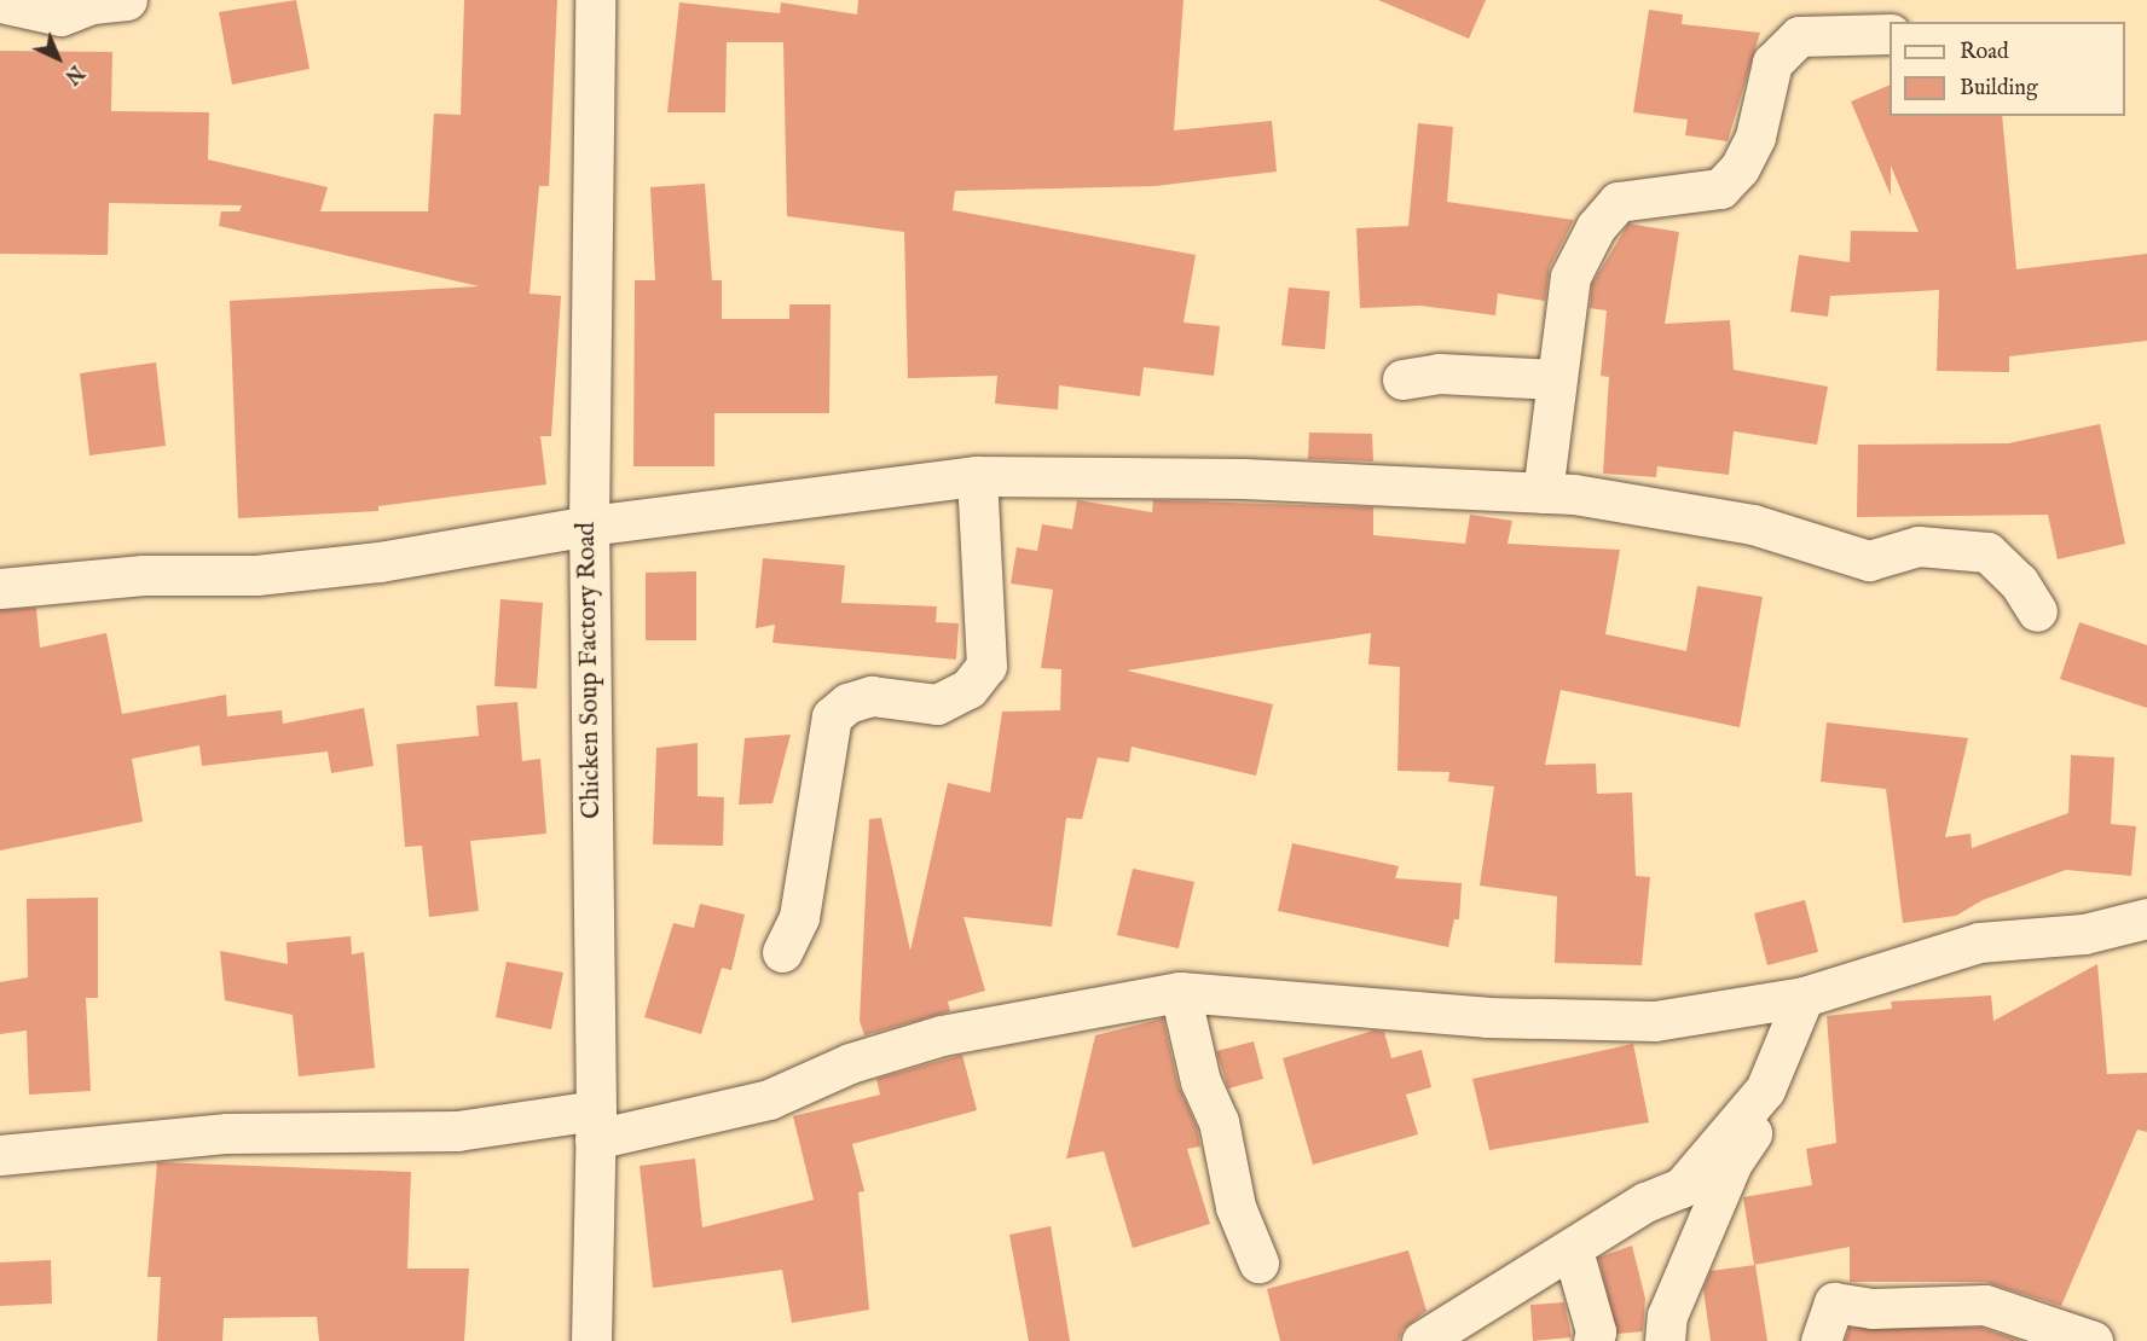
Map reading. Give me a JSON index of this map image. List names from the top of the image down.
{
  "streets": {
    "street": ["Chicken Soup Factory Road"]
  },
  "legend": ["Road", "Building"],
  "north": "bottom right"
}
